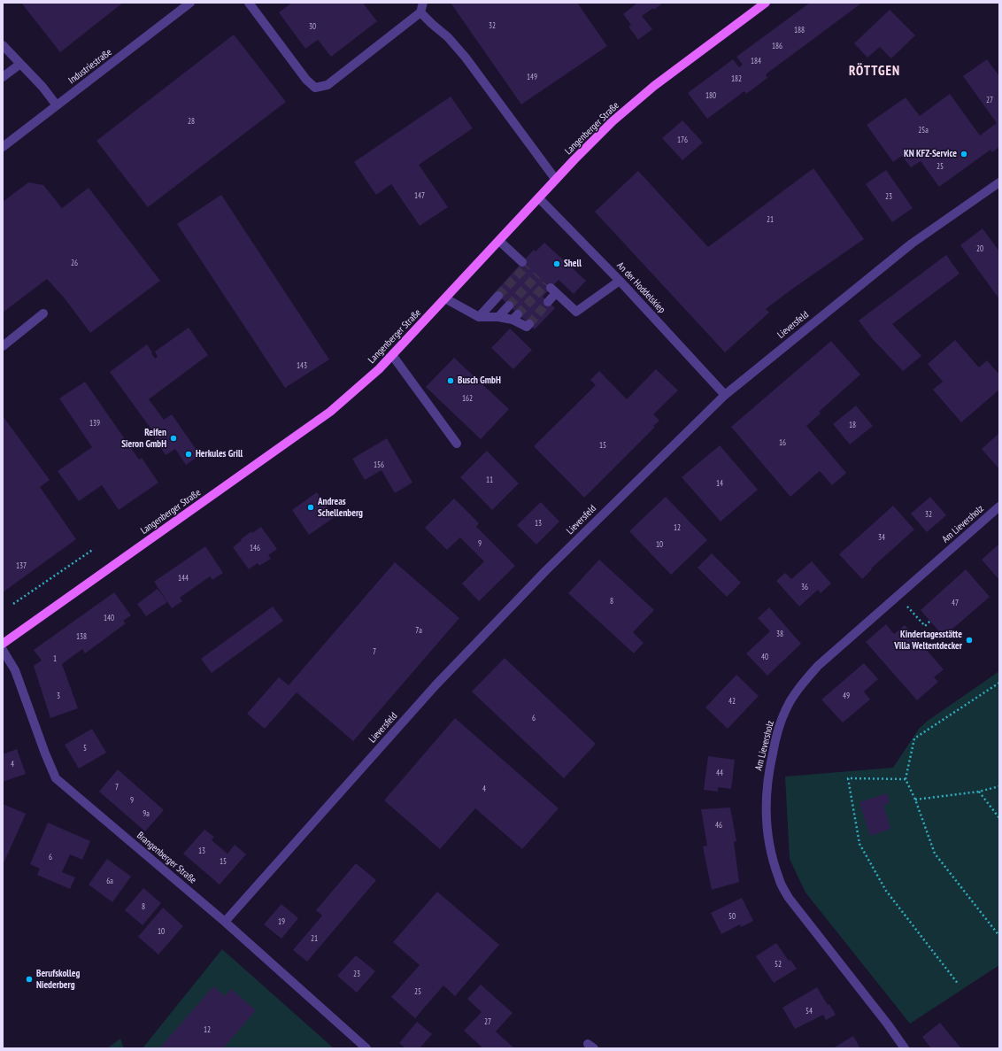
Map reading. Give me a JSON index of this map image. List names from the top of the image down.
{
  "streets": {
    "main road": ["Langenberger Straße"],
    "street": [
      "Industriestraße",
      "An der Hoddelskiep",
      "Lieversfeld",
      "Am Lieversholz",
      "Brangenberger Straße"
    ]
  },
  "crossings": [
    ["Langenberger Straße", "An der Hoddelskiep"],
    ["An der Hoddelskiep", "Lieversfeld"],
    ["Lieversfeld", "Brangenberger Straße"]
  ],
  "districts": ["RÖTTGEN"],
  "places": [
    "KN KFZ-Service",
    "Shell",
    "Busch GmbH",
    "Reifen Sieron GmbH",
    "Herkules Grill",
    "Andreas Schellenberg",
    "Kindertagesstätte Villa Weltentdecker",
    "Berufskolleg Niederberg"
  ],
  "house_numbers": [
    "32",
    "30",
    "188",
    "186",
    "184",
    "149",
    "182",
    "180",
    "27",
    "28",
    "25a",
    "176",
    "25",
    "147",
    "23",
    "21",
    "20",
    "26",
    "143",
    "162",
    "139",
    "18",
    "16",
    "15",
    "156",
    "11",
    "14",
    "32",
    "13",
    "12",
    "34",
    "9",
    "10",
    "146",
    "137",
    "144",
    "36",
    "8",
    "47",
    "140",
    "7a",
    "38",
    "138",
    "7",
    "40",
    "1",
    "3",
    "49",
    "42",
    "6",
    "5",
    "4",
    "44",
    "7",
    "4",
    "9",
    "9a",
    "46",
    "13",
    "6",
    "15",
    "6a",
    "8",
    "50",
    "19",
    "10",
    "21",
    "52",
    "23",
    "25",
    "54",
    "27",
    "12"
  ]
}
